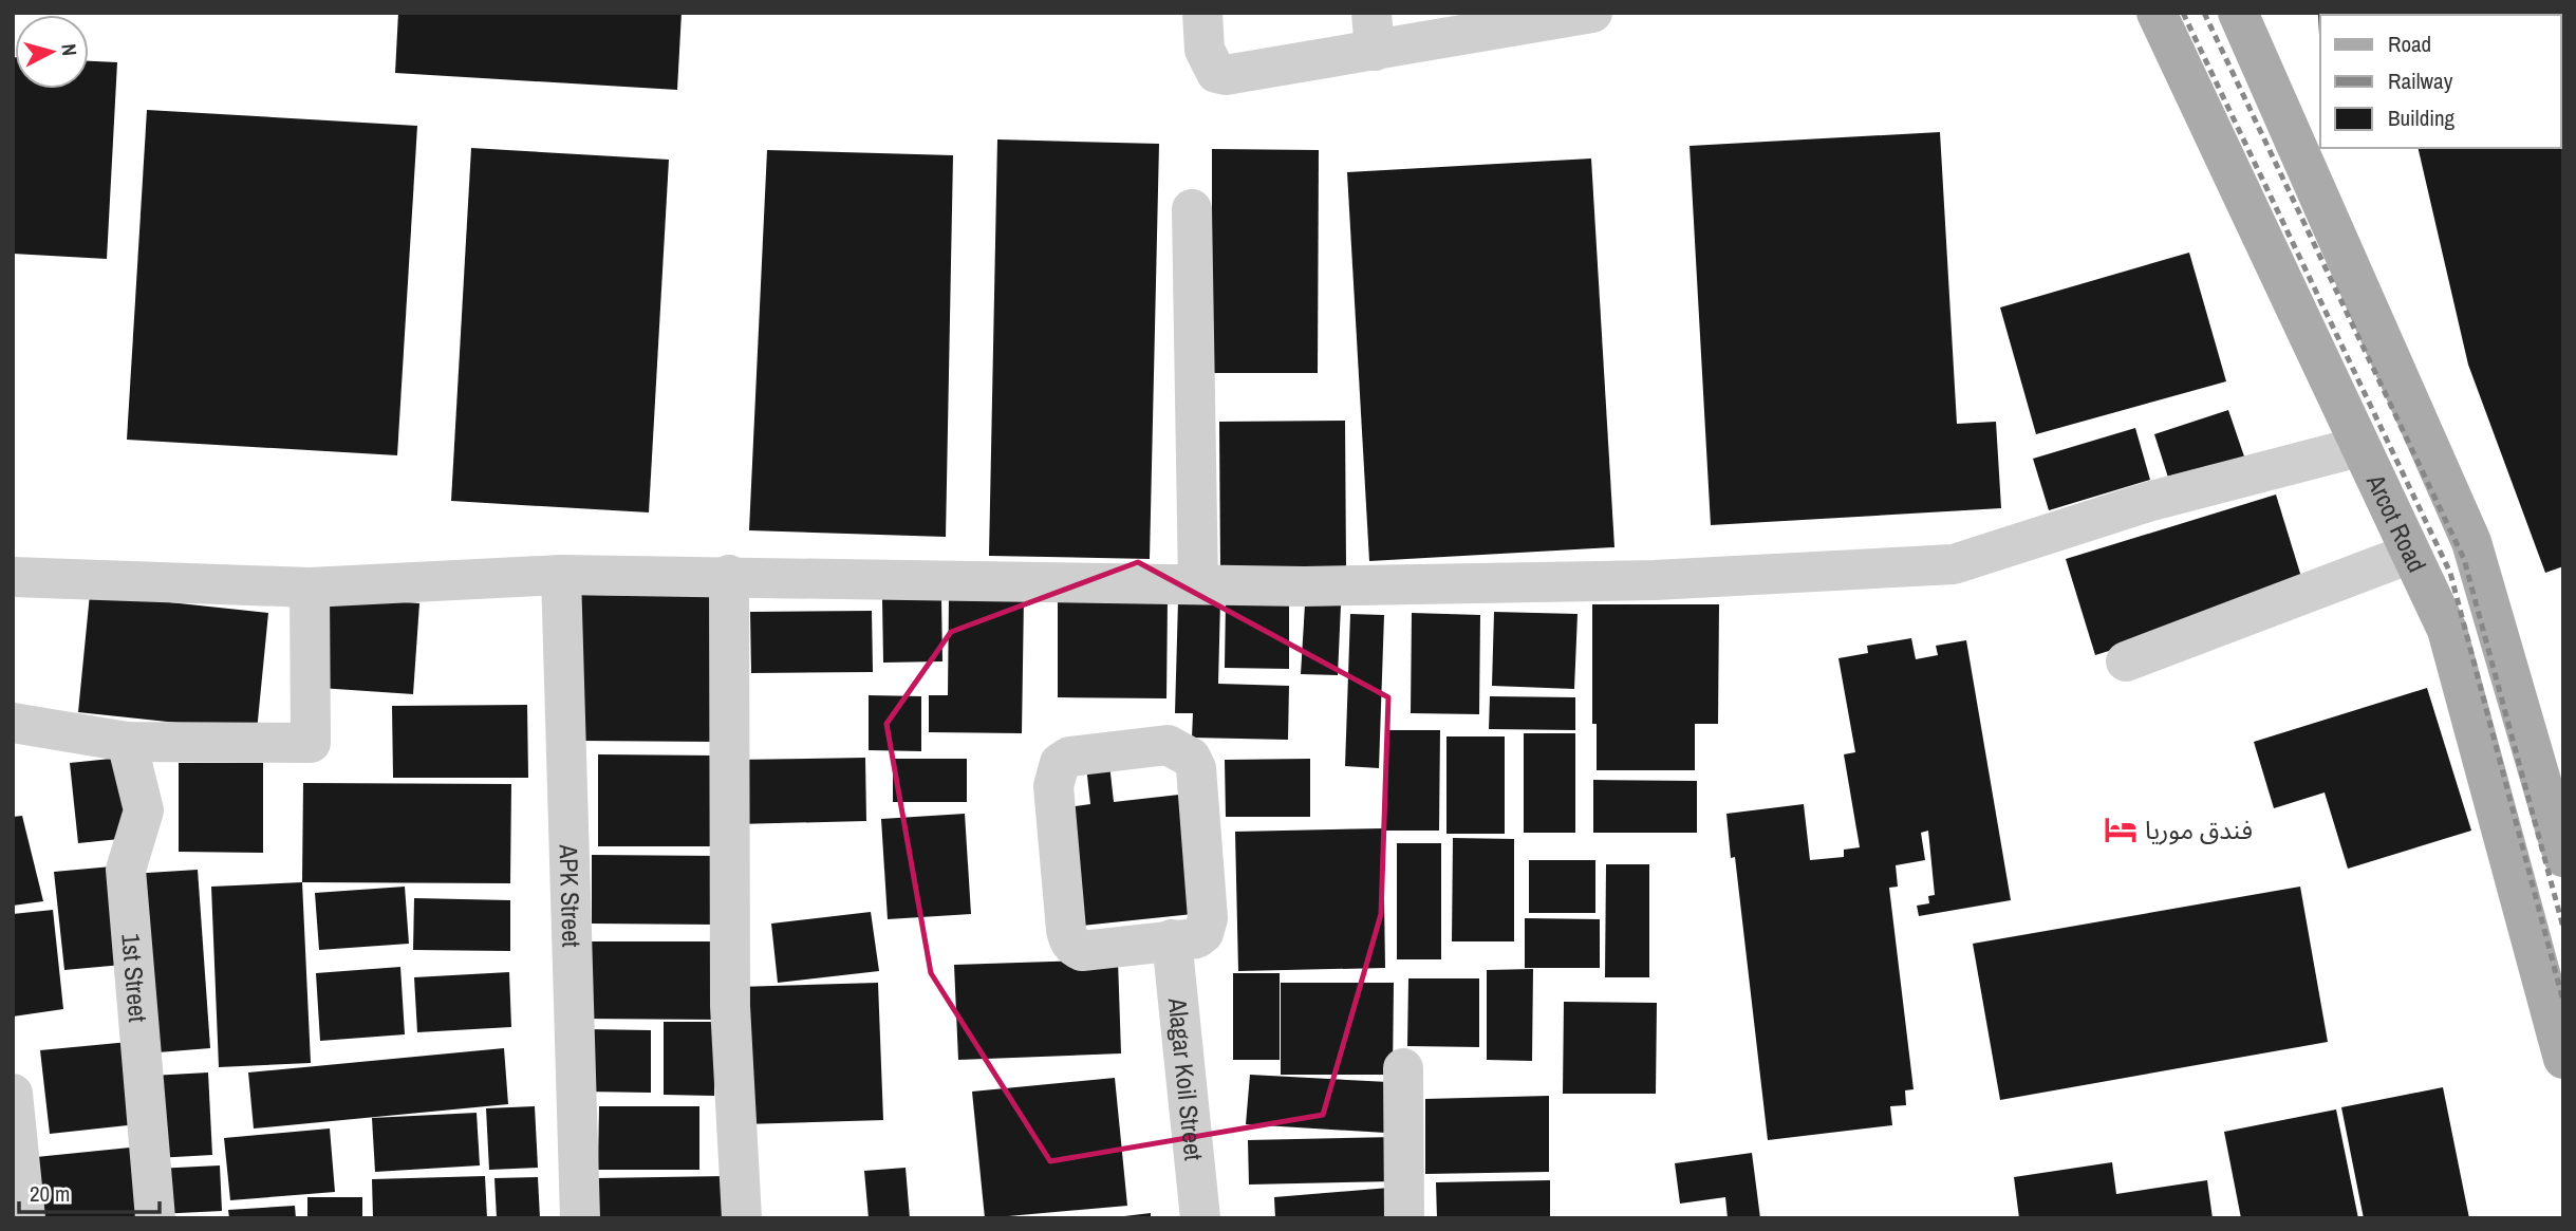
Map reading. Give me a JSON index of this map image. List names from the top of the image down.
{
  "streets": {
    "main road": ["Arcot Road"],
    "street": ["APK Street", "1st Street", "Alagar Koil Street"]
  },
  "places": {
    "hotel": ["فندق موريا"]
  },
  "legend": ["Road", "Railway", "Building"],
  "scale_bar": "20 m",
  "north": "right"
}
